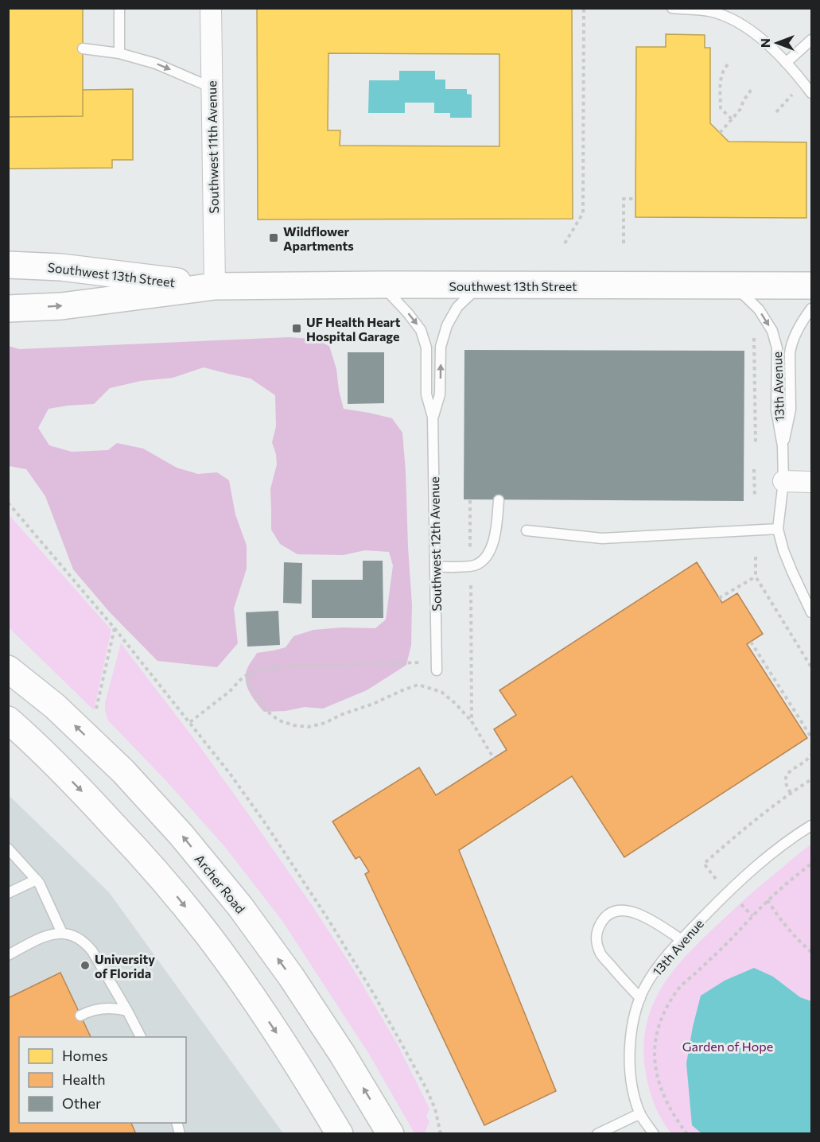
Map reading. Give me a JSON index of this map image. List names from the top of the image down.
{
  "streets": {
    "main road": ["Southwest 13th Street", "Archer Road"],
    "street": ["Southwest 11th Avenue"],
    "lane": ["13th Avenue", "Southwest 12th Avenue"]
  },
  "crossings": [
    ["Southwest 11th Avenue", "Southwest 13th Street"],
    ["Southwest 13th Street", "13th Avenue"],
    ["Southwest 13th Street", "Southwest 12th Avenue"]
  ],
  "parks": ["Garden of Hope"],
  "places": {
    "transit": ["Wildflower Apartments", "UF Health Heart Hospital Garage"],
    "other": ["University of Florida"]
  },
  "legend": ["Homes", "Health", "Other"],
  "north": "left"
}
